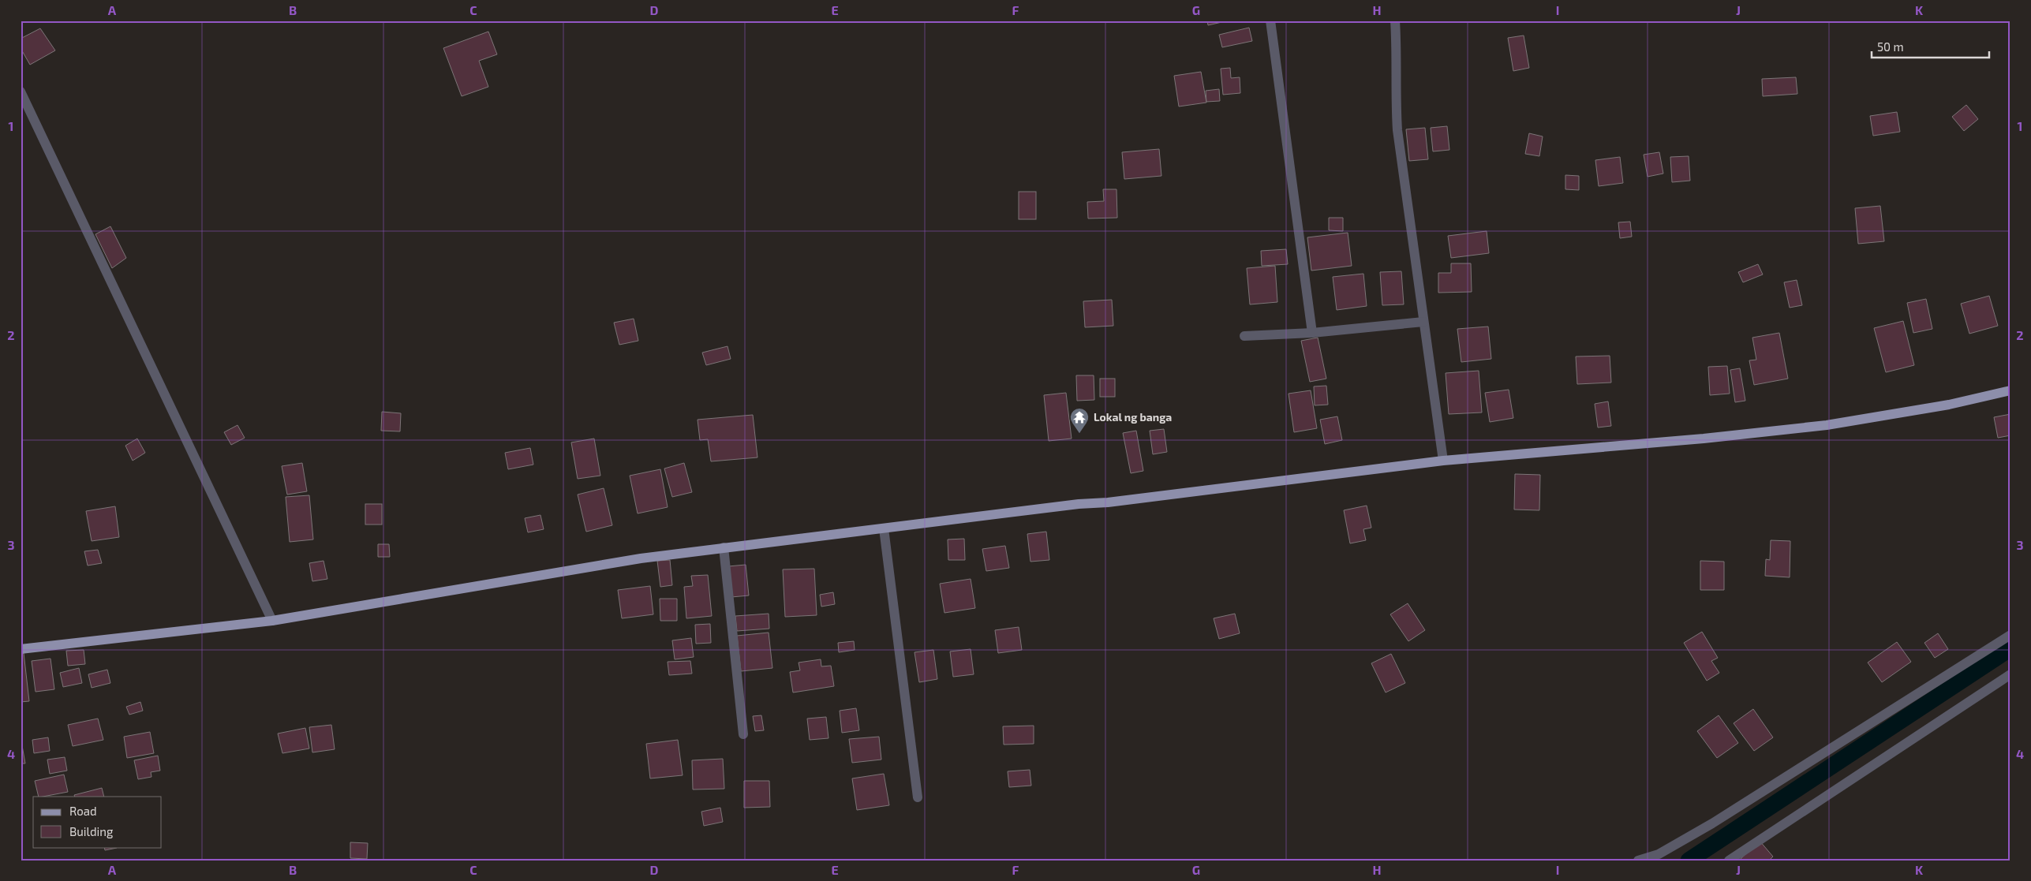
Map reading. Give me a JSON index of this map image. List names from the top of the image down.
{
  "places": {
    "temple": ["Lokal ng banga"]
  },
  "legend": ["Road", "Building"],
  "scale_bar": "50 m",
  "grid": {
    "columns": [
      "A",
      "B",
      "C",
      "D",
      "E",
      "F",
      "G",
      "H",
      "I",
      "J",
      "K"
    ],
    "rows": [
      "1",
      "2",
      "3",
      "4"
    ]
  }
}
